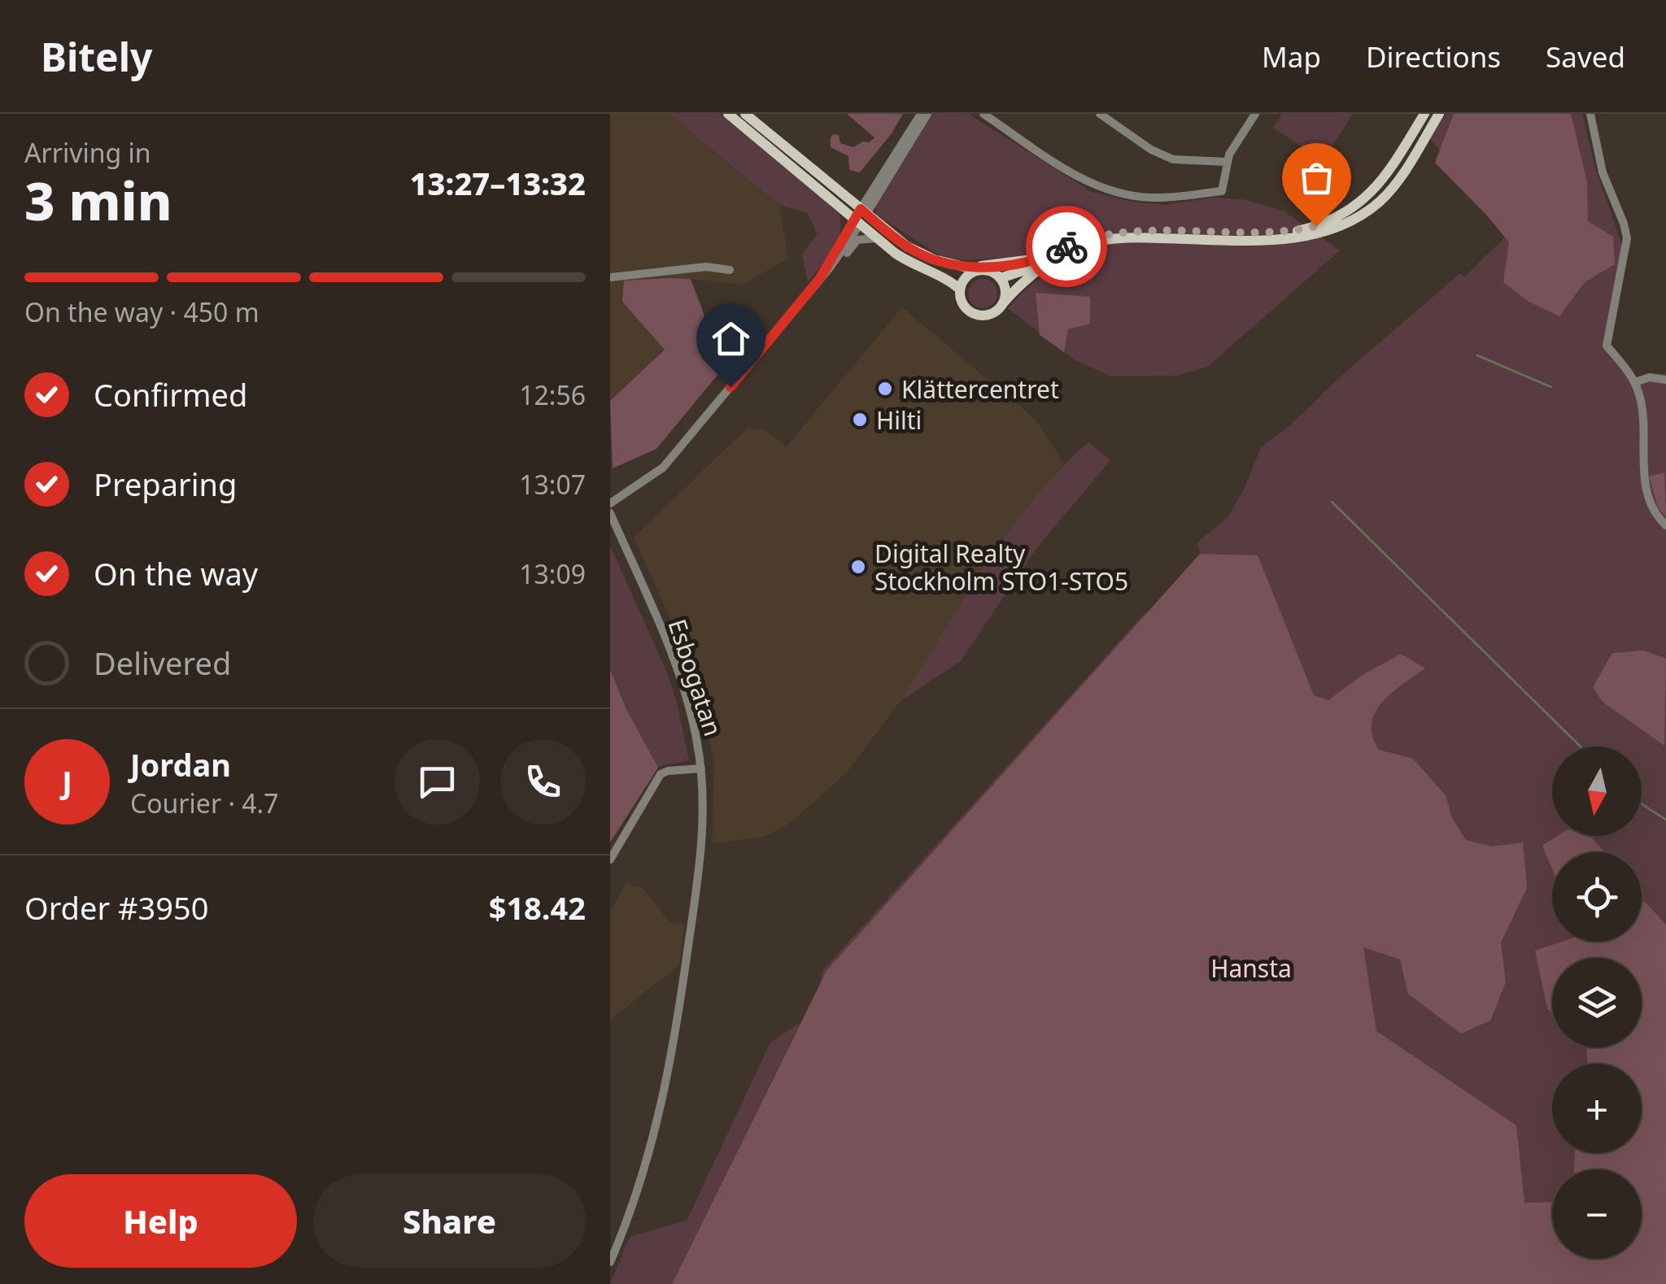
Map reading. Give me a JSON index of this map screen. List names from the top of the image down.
{
  "streets": {
    "street": ["Esbogatan"]
  },
  "parks": ["Hansta"],
  "places": ["Klättercentret", "Hilti", "Digital Realty Stockholm STO1-STO5"],
  "north": "bottom",
  "page": {
    "header": "Bitely",
    "nav": ["Map", "Directions", "Saved"],
    "heading": ["3 min", "Arriving in", "13:27–13:32"],
    "panel": [
      "Jordan",
      "Courier · 4.7",
      "Order #3950",
      "$18.42"
    ],
    "bar": "On the way · 450 m",
    "list": [
      ["Confirmed", "12:56"],
      ["Preparing", "13:07"],
      ["On the way", "13:09"],
      "Delivered"
    ],
    "round": "J",
    "map_buttons": ["+", "−"],
    "buttons": ["Help", "Share"]
  }
}
